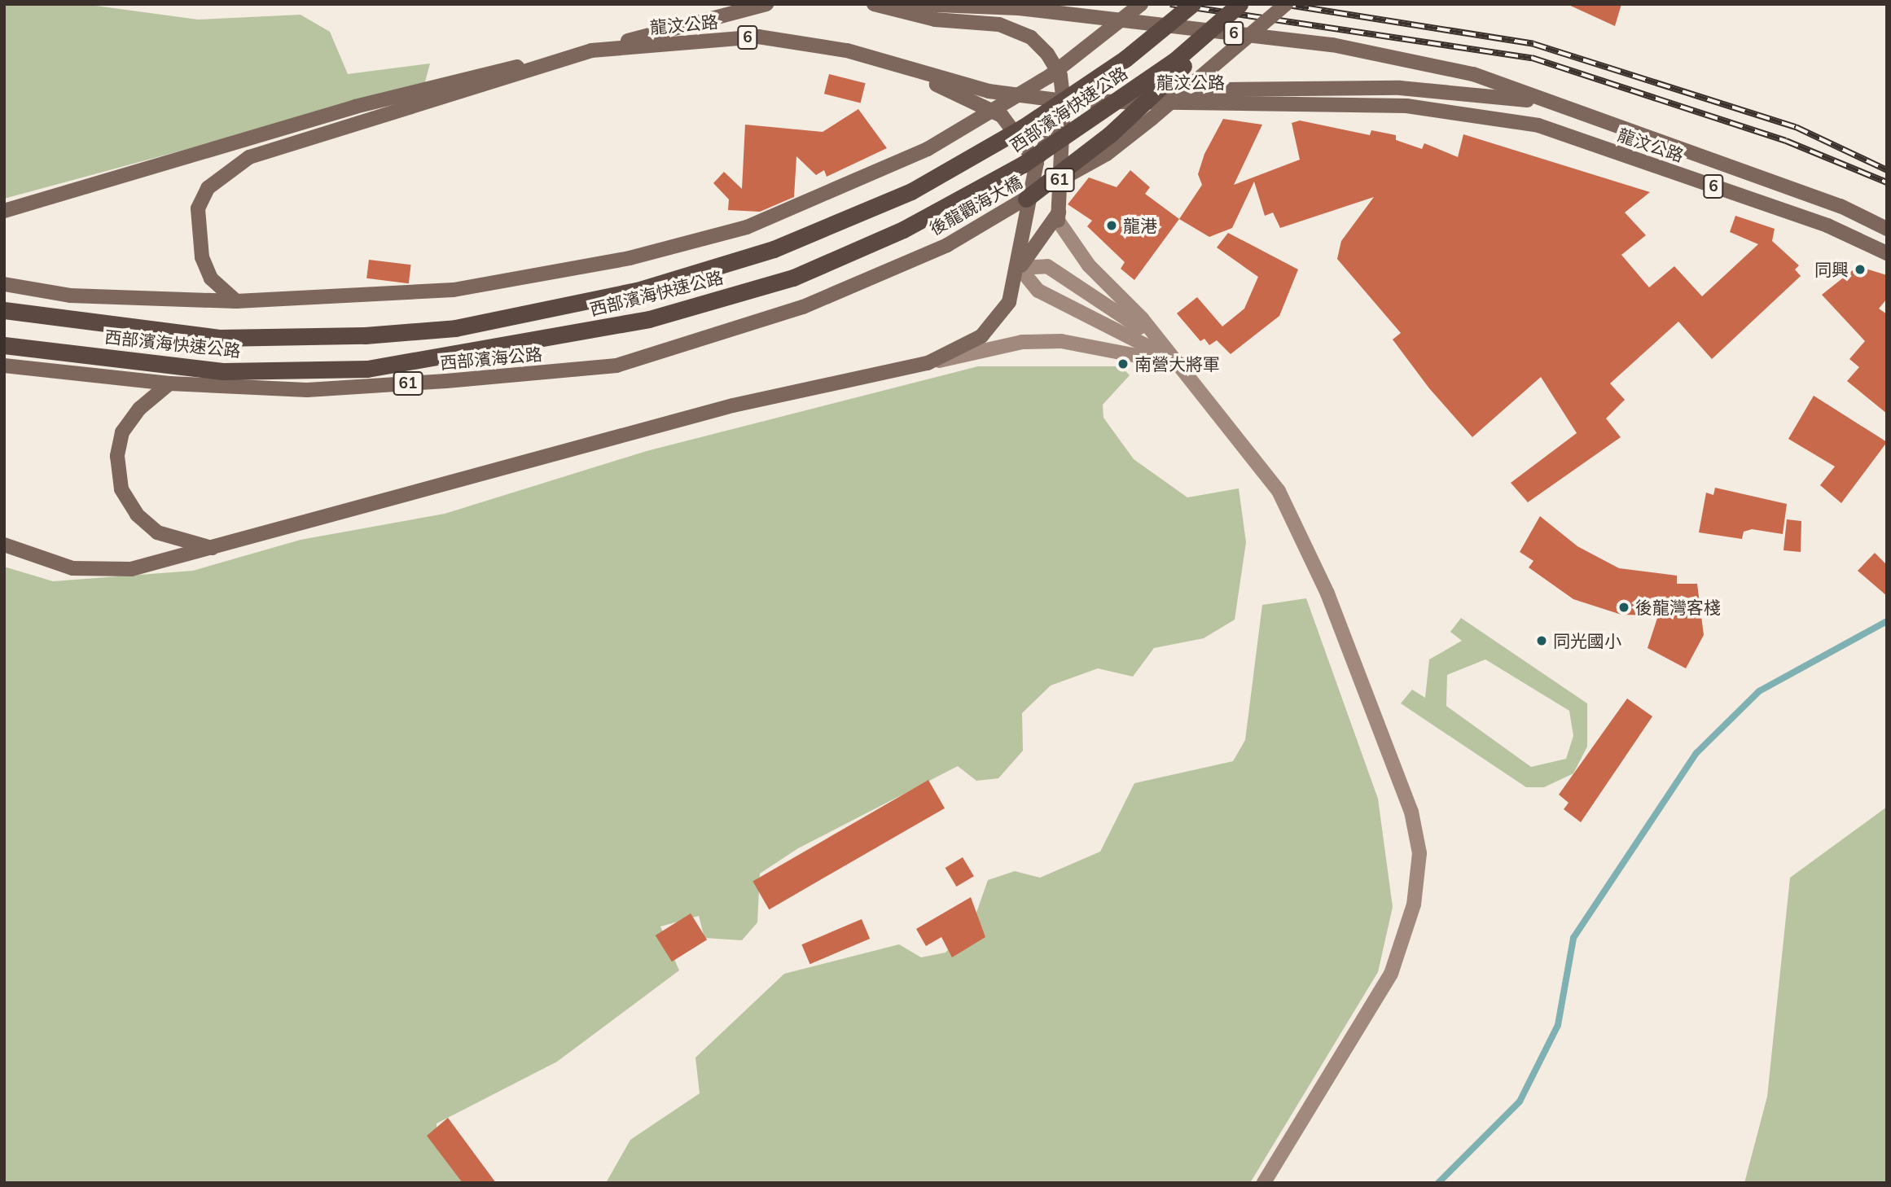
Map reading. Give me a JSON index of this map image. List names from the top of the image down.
{
  "streets": {
    "highway": ["西部濱海快速公路", "61"],
    "main road": [
      "龍汶公路",
      "6",
      "後龍觀海大橋",
      "西部濱海公路"
    ]
  },
  "crossings": [
    ["後龍觀海大橋", "西部濱海公路"]
  ],
  "places": [
    "龍港",
    "同興",
    "南營大將軍",
    "後龍灣客棧",
    "同光國小"
  ]
}
